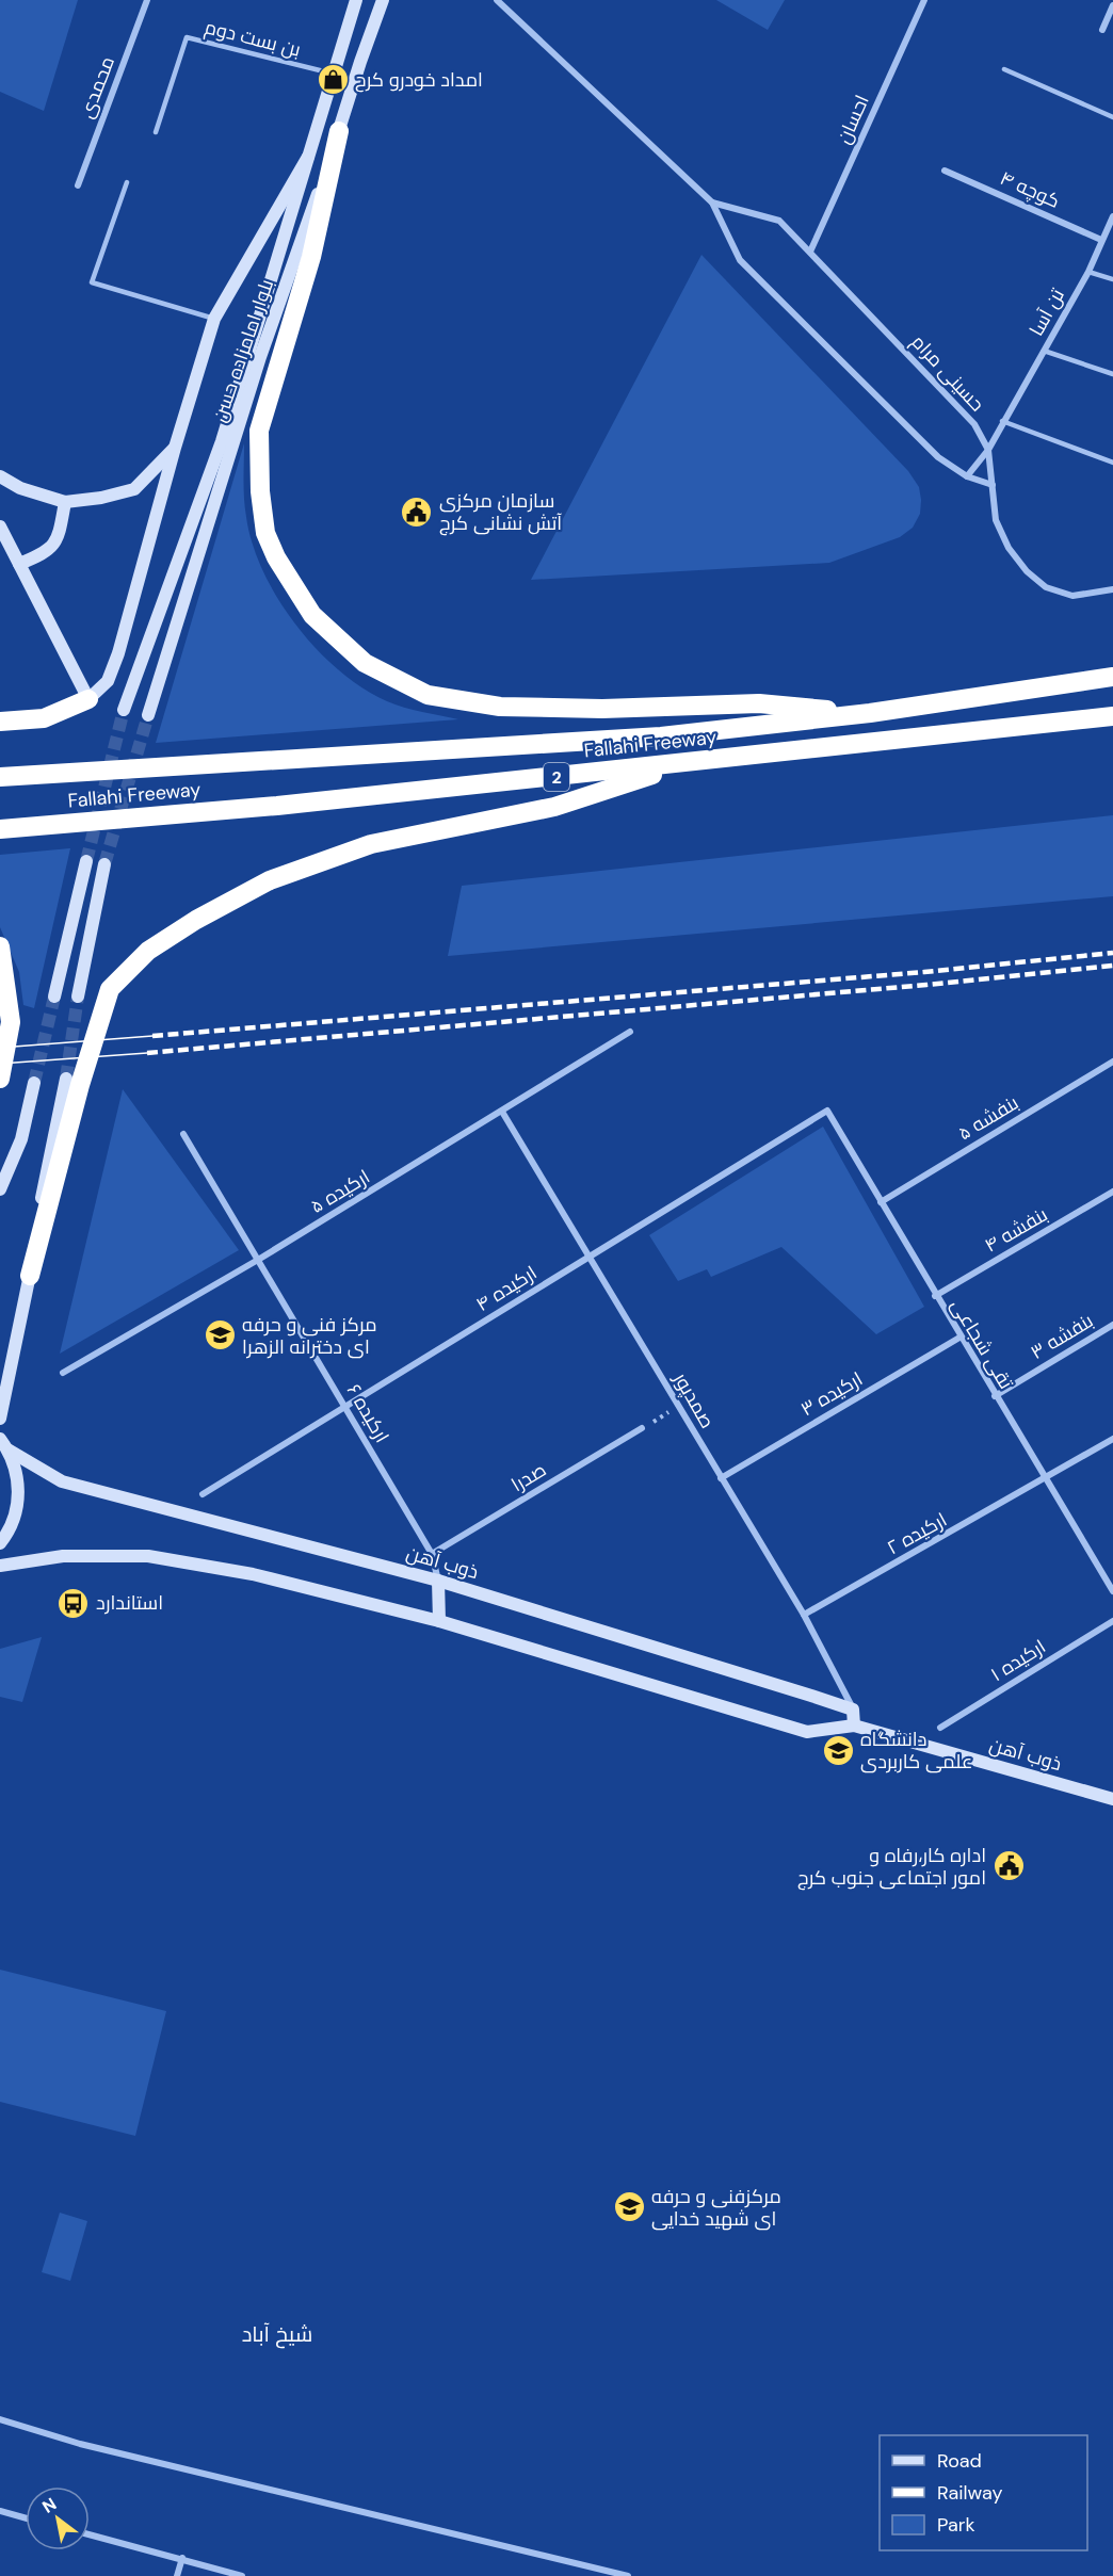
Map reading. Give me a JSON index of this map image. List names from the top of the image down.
{
  "streets": {
    "highway": ["Fallahi Freeway", "2"],
    "main road": ["بلوار امامزاده حسن", "ذوب آهن"],
    "street": [
      "محمدی",
      "احسان",
      "کوچه ۴",
      "تن آسا",
      "حسینی مرام",
      "بنفشه ۵",
      "ارکیده ۵",
      "بنفشه ۴",
      "ارکیده ۴",
      "بنفشه ۳",
      "تقی شجاعی",
      "ارکیده ۳",
      "صمدپور",
      "ارکیده ۶",
      "صدرا",
      "ارکیده ۲",
      "ارکیده ۱"
    ],
    "lane": ["بن بست دوم"]
  },
  "crossings": [
    ["بن بست دوم", "بلوار امامزاده حسن"],
    ["احسان", "حسینی مرام"],
    ["کوچه ۴", "تن آسا"],
    ["تن آسا", "حسینی مرام"],
    ["بنفشه ۵", "تقی شجاعی"],
    ["ارکیده ۵", "صمدپور"],
    ["ارکیده ۵", "ارکیده ۶"],
    ["بنفشه ۴", "تقی شجاعی"],
    ["ارکیده ۴", "تقی شجاعی"],
    ["ارکیده ۴", "صمدپور"],
    ["ارکیده ۴", "ارکیده ۶"],
    ["بنفشه ۳", "تقی شجاعی"],
    ["تقی شجاعی", "ارکیده ۳"],
    ["تقی شجاعی", "ارکیده ۲"],
    ["ارکیده ۳", "صمدپور"],
    ["صمدپور", "ارکیده ۲"],
    ["صمدپور", "ذوب آهن"],
    ["ارکیده ۶", "صدرا"],
    ["ارکیده ۶", "ذوب آهن"]
  ],
  "districts": ["شیخ آباد"],
  "places": {
    "shop": ["امداد خودرو کرح"],
    "public building": ["سازمان مرکزی آتش نشانی کرج", "اداره کار،رفاه و امور اجتماعی جنوب کرج"],
    "school or university": ["مرکز فنی و حرفه ای دخترانه الزهرا", "دانشگاه علمی کاربردی", "مرکزفنی و حرفه ای شهید خدایی"],
    "bus stop": ["استاندارد"]
  },
  "legend": ["Road", "Railway", "Park"],
  "north": "top left"
}
